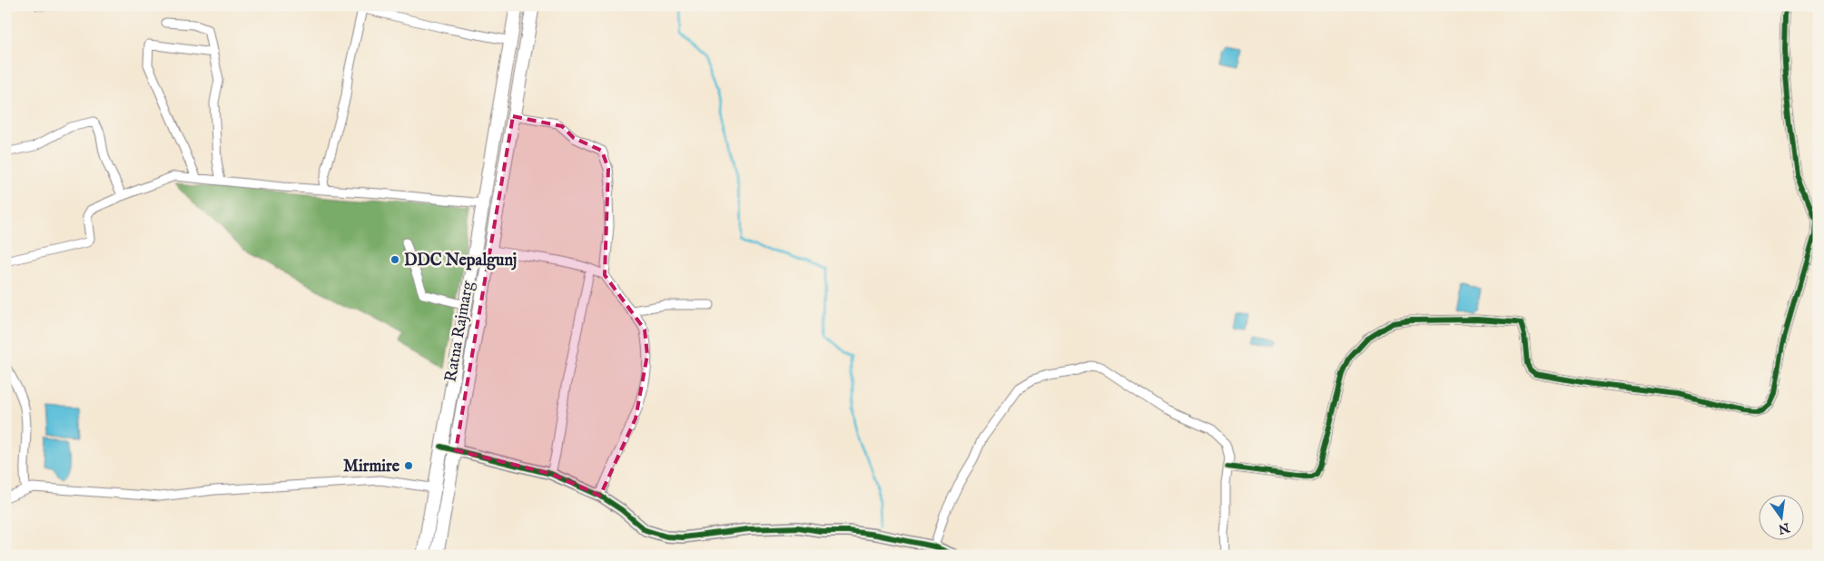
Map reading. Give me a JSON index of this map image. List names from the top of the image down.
{
  "streets": {
    "highway": ["Ratna Rajmarg"]
  },
  "places": ["DDC Nepalgunj", "Mirmire"],
  "north": "bottom"
}
